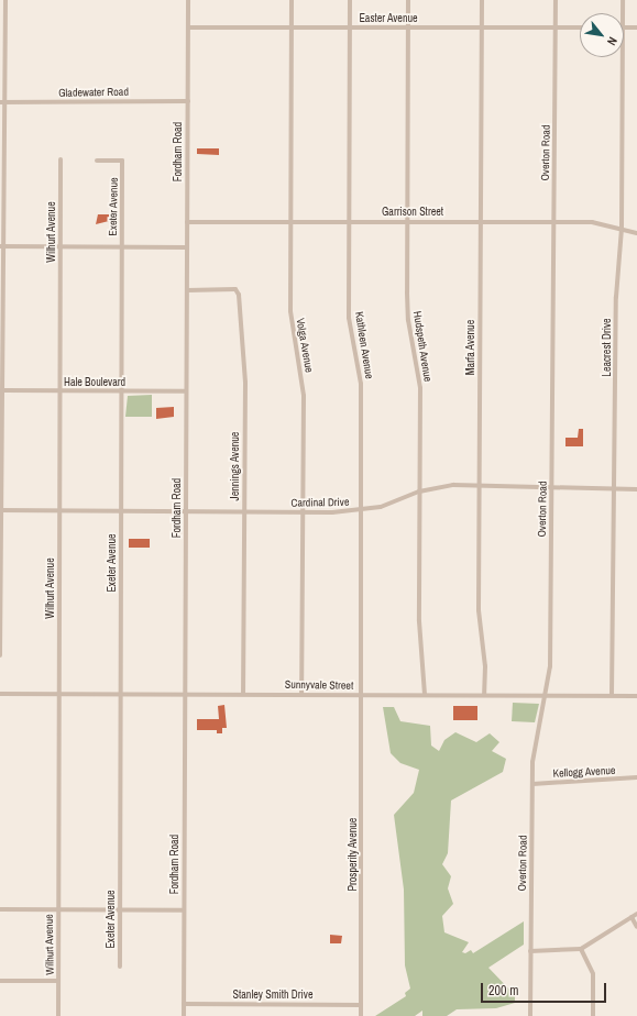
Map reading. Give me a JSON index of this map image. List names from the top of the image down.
{
  "streets": {
    "street": [
      "Easter Avenue",
      "Gladewater Road",
      "Fordham Road",
      "Overton Road",
      "Exeter Avenue",
      "Garrison Street",
      "Wilhurt Avenue",
      "Volga Avenue",
      "Kathleen Avenue",
      "Hudspeth Avenue",
      "Marfa Avenue",
      "Leacrest Drive",
      "Hale Boulevard",
      "Jennings Avenue",
      "Cardinal Drive",
      "Sunnyvale Street",
      "Kellogg Avenue",
      "Prosperity Avenue",
      "Stanley Smith Drive"
    ]
  },
  "crossings": [
    ["Easter Avenue", "Fordham Road"],
    ["Easter Avenue", "Overton Road"],
    ["Easter Avenue", "Volga Avenue"],
    ["Easter Avenue", "Kathleen Avenue"],
    ["Easter Avenue", "Hudspeth Avenue"],
    ["Easter Avenue", "Marfa Avenue"],
    ["Gladewater Road", "Fordham Road"],
    ["Fordham Road", "Garrison Street"],
    ["Fordham Road", "Hale Boulevard"],
    ["Fordham Road", "Jennings Avenue"],
    ["Fordham Road", "Cardinal Drive"],
    ["Fordham Road", "Sunnyvale Street"],
    ["Fordham Road", "Stanley Smith Drive"],
    ["Overton Road", "Garrison Street"],
    ["Overton Road", "Cardinal Drive"],
    ["Overton Road", "Sunnyvale Street"],
    ["Overton Road", "Kellogg Avenue"],
    ["Exeter Avenue", "Hale Boulevard"],
    ["Exeter Avenue", "Cardinal Drive"],
    ["Exeter Avenue", "Sunnyvale Street"],
    ["Garrison Street", "Volga Avenue"],
    ["Garrison Street", "Kathleen Avenue"],
    ["Garrison Street", "Hudspeth Avenue"],
    ["Garrison Street", "Marfa Avenue"],
    ["Garrison Street", "Leacrest Drive"],
    ["Wilhurt Avenue", "Hale Boulevard"],
    ["Wilhurt Avenue", "Cardinal Drive"],
    ["Wilhurt Avenue", "Sunnyvale Street"],
    ["Volga Avenue", "Cardinal Drive"],
    ["Volga Avenue", "Sunnyvale Street"],
    ["Kathleen Avenue", "Cardinal Drive"],
    ["Kathleen Avenue", "Sunnyvale Street"],
    ["Kathleen Avenue", "Prosperity Avenue"],
    ["Hudspeth Avenue", "Cardinal Drive"],
    ["Hudspeth Avenue", "Sunnyvale Street"],
    ["Marfa Avenue", "Cardinal Drive"],
    ["Marfa Avenue", "Sunnyvale Street"],
    ["Leacrest Drive", "Cardinal Drive"],
    ["Leacrest Drive", "Sunnyvale Street"],
    ["Jennings Avenue", "Cardinal Drive"],
    ["Jennings Avenue", "Sunnyvale Street"],
    ["Sunnyvale Street", "Prosperity Avenue"],
    ["Prosperity Avenue", "Stanley Smith Drive"]
  ],
  "scale_bar": "200 m",
  "north": "bottom right"
}
